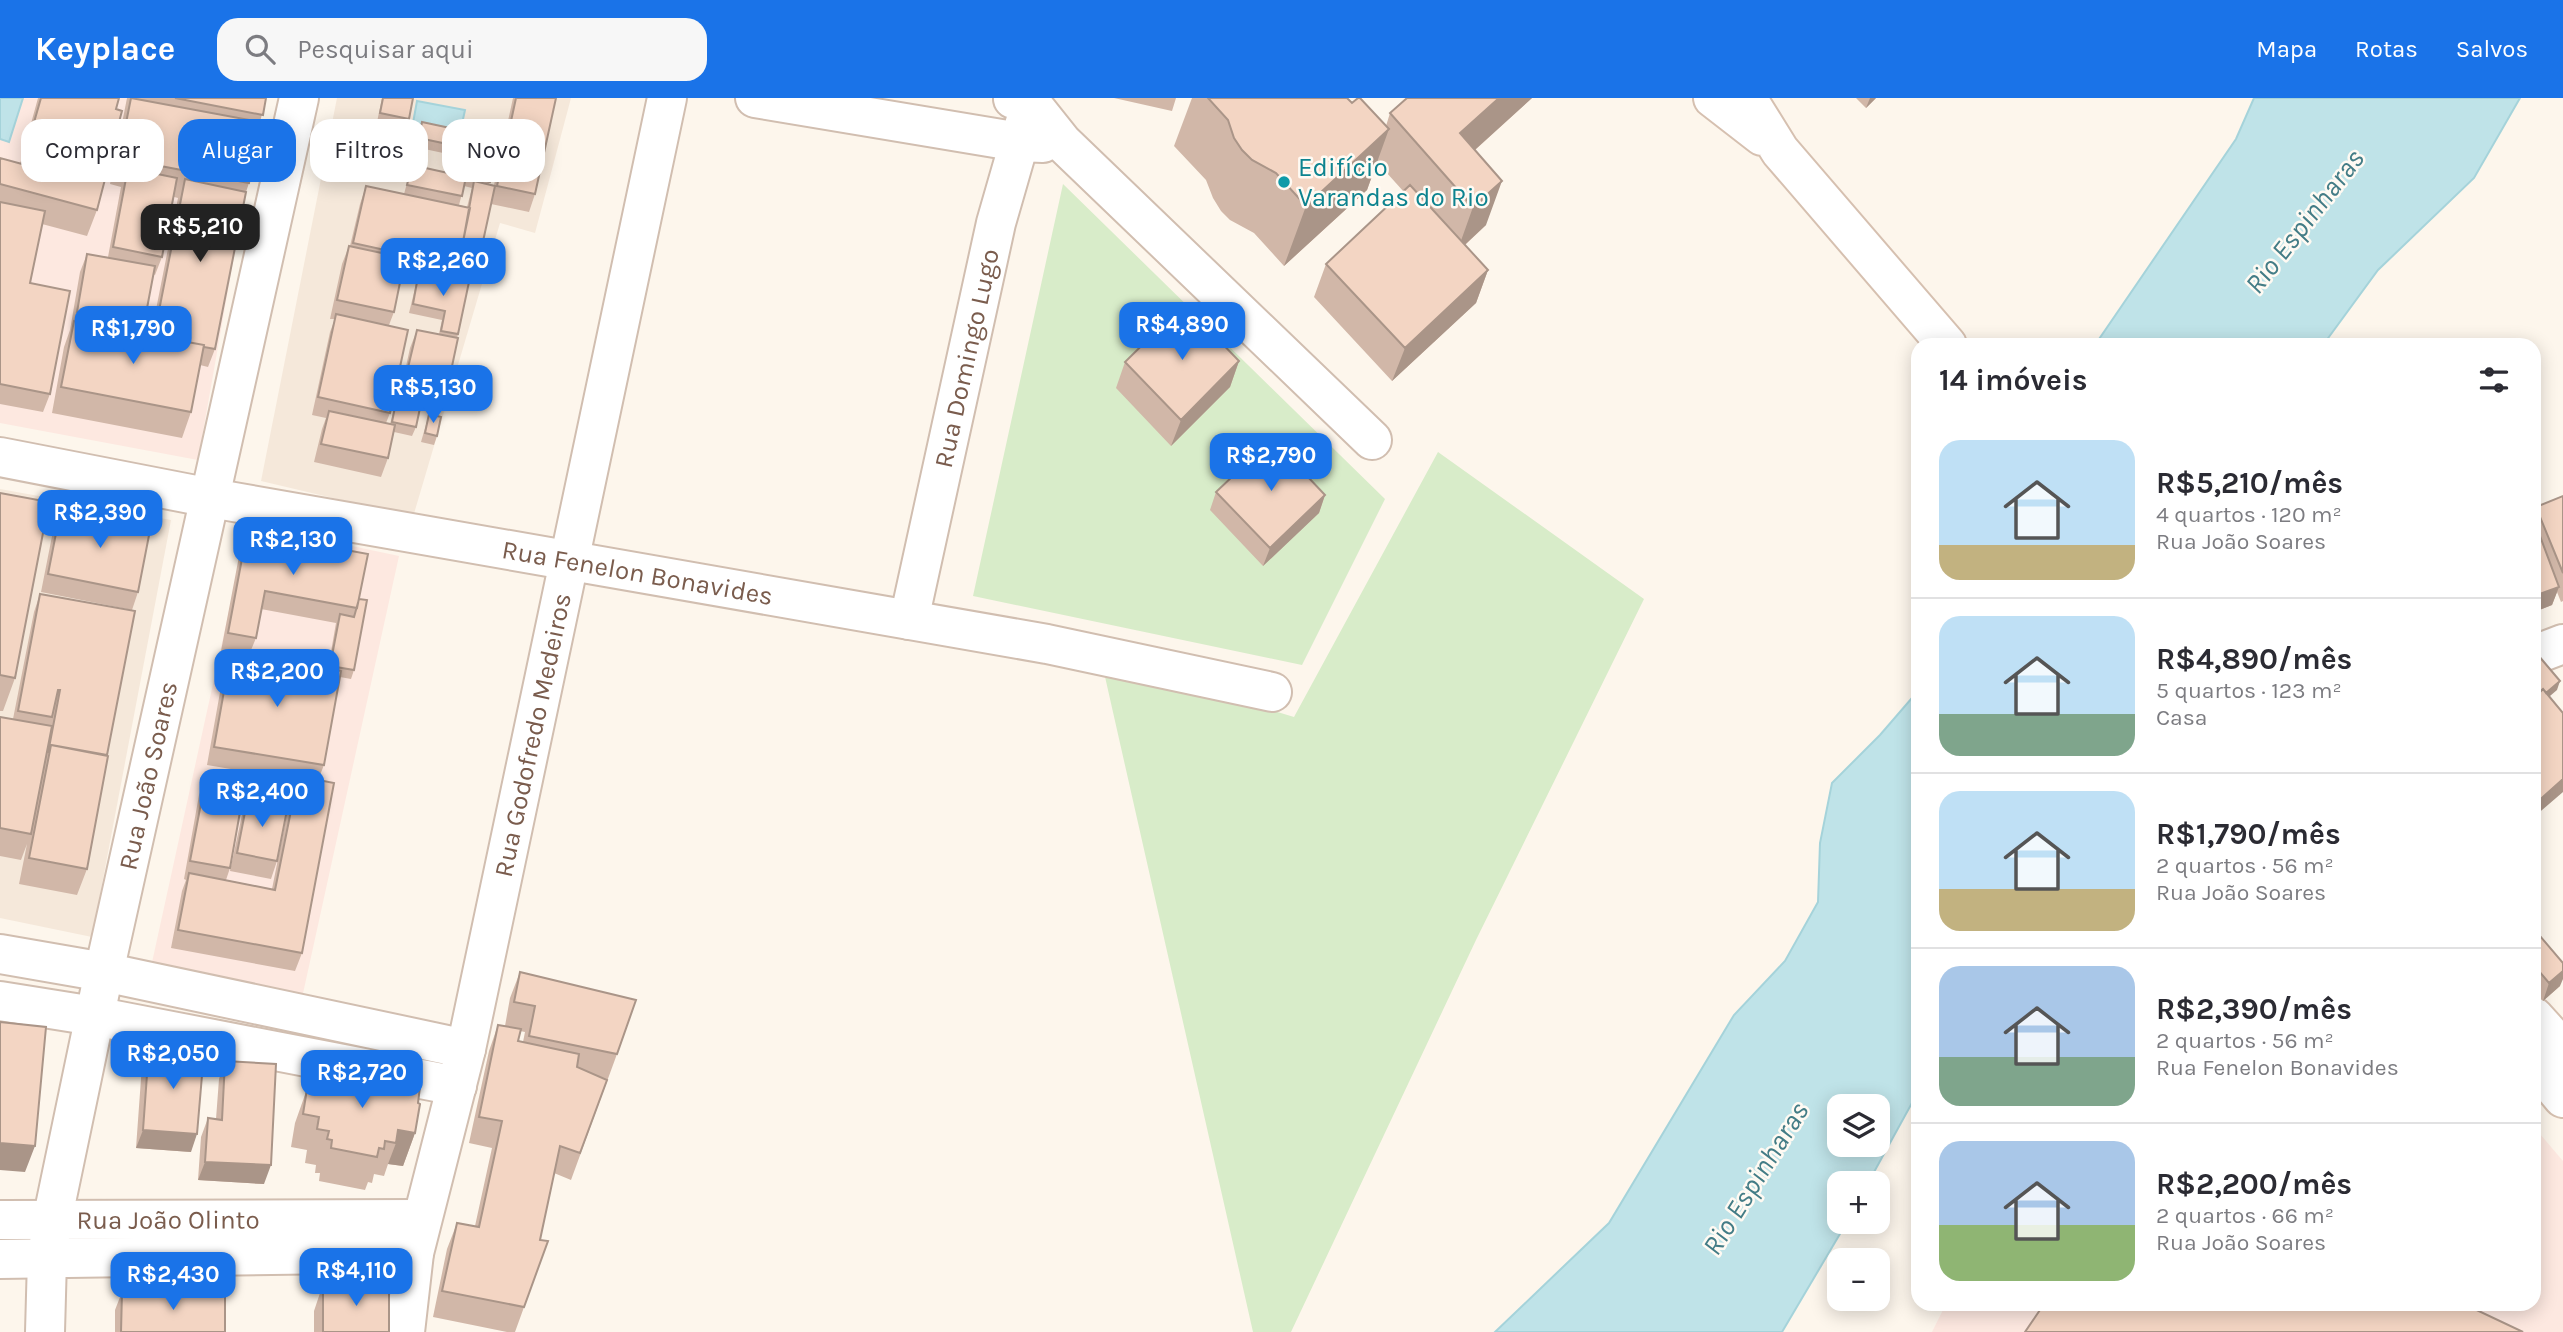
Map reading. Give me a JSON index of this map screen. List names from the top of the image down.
{
  "streets": {
    "street": [
      "Rua Domingo Lugo",
      "Rua Fenelon Bonavides",
      "Rua Godofredo Medeiros",
      "Rua João Soares",
      "Rua João Olinto"
    ]
  },
  "crossings": [
    ["Rua Domingo Lugo", "Rua Fenelon Bonavides"],
    ["Rua Fenelon Bonavides", "Rua Godofredo Medeiros"],
    ["Rua Fenelon Bonavides", "Rua João Soares"],
    ["Rua Godofredo Medeiros", "Rua João Olinto"],
    ["Rua João Soares", "Rua João Olinto"]
  ],
  "water": ["Rio Espinharas"],
  "places": ["Edifício Varandas do Rio"],
  "page": {
    "header": "Keyplace",
    "search": "Pesquisar aqui",
    "nav": ["Mapa", "Rotas", "Salvos"],
    "chip": [
      "Comprar",
      "Alugar",
      "Filtros",
      "Novo"
    ],
    "price": [
      "R$5,210",
      "R$2,260",
      "R$4,890",
      "R$1,790",
      "R$5,130",
      "R$2,790",
      "R$2,390",
      "R$2,130",
      "R$2,200",
      "R$2,400",
      "R$2,050",
      "R$2,720",
      "R$4,110",
      "R$2,430"
    ],
    "heading": "14 imóveis",
    "list": [
      {
        "name": "R$5,210/mês",
        "note": "4 quartos · 120 m² · Rua João Soares"
      },
      {
        "name": "R$4,890/mês",
        "note": "5 quartos · 123 m² · Casa"
      },
      {
        "name": "R$1,790/mês",
        "note": "2 quartos · 56 m² · Rua João Soares"
      },
      {
        "name": "R$2,390/mês",
        "note": "2 quartos · 56 m² · Rua Fenelon Bonavides"
      },
      {
        "name": "R$2,200/mês",
        "note": "2 quartos · 66 m² · Rua João Soares"
      }
    ],
    "map_buttons": ["+", "−"]
  }
}
